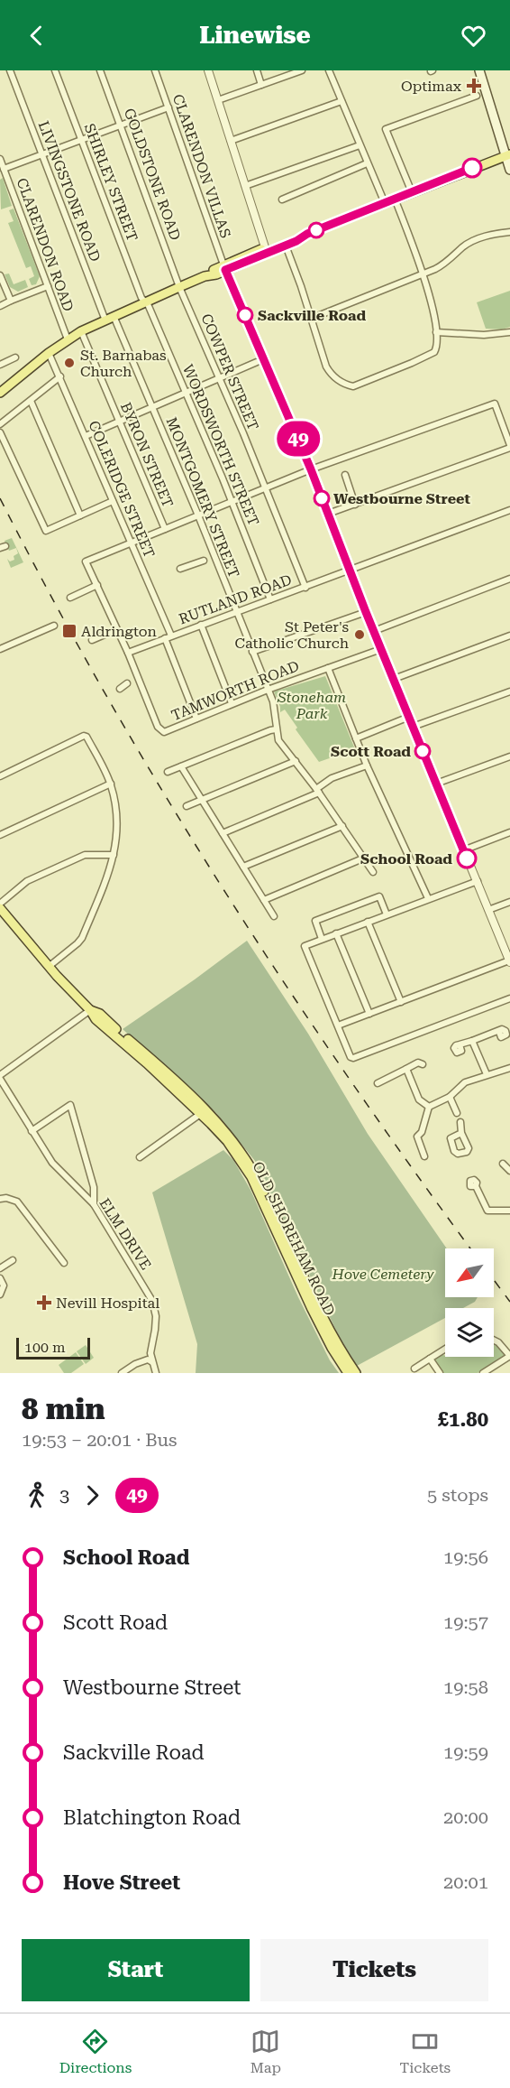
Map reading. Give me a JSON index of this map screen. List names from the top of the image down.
{
  "streets": {
    "main road": ["OLD SHOREHAM ROAD"],
    "street": [
      "CLARENDON VILLAS",
      "GOLDSTONE ROAD",
      "SHIRLEY STREET",
      "LIVINGSTONE ROAD",
      "CLARENDON ROAD",
      "COWPER STREET",
      "WORDSWORTH STREET",
      "BYRON STREET",
      "COLERIDGE STREET",
      "MONTGOMERY STREET",
      "RUTLAND ROAD",
      "TAMWORTH ROAD",
      "ELM DRIVE"
    ]
  },
  "crossings": [
    ["GOLDSTONE ROAD", "COWPER STREET"],
    ["SHIRLEY STREET", "WORDSWORTH STREET"],
    ["LIVINGSTONE ROAD", "MONTGOMERY STREET"],
    ["COWPER STREET", "RUTLAND ROAD"],
    ["WORDSWORTH STREET", "RUTLAND ROAD"],
    ["COLERIDGE STREET", "RUTLAND ROAD"],
    ["MONTGOMERY STREET", "RUTLAND ROAD"],
    ["MONTGOMERY STREET", "TAMWORTH ROAD"]
  ],
  "parks": ["Stoneham Park", "Hove Cemetery"],
  "places": {
    "health": ["Optimax", "Nevill Hospital"],
    "other": [
      "Sackville Road",
      "St. Barnabas Church",
      "Westbourne Street",
      "St Peter's Catholic Church",
      "Scott Road",
      "School Road"
    ],
    "transit": ["Aldrington"]
  },
  "lines": ["bus line 49"],
  "scale_bar": "100 m",
  "north": "bottom left",
  "page": {
    "header": "Linewise",
    "on_map": "49",
    "scale": "100 m",
    "heading": ["8 min", "19:53 – 20:01 · Bus", "£1.80"],
    "legs": ["3", "49", "5 stops"],
    "list": [
      {
        "name": "School Road",
        "value": "19:56"
      },
      {
        "name": "Scott Road",
        "value": "19:57"
      },
      {
        "name": "Westbourne Street",
        "value": "19:58"
      },
      {
        "name": "Sackville Road",
        "value": "19:59"
      },
      {
        "name": "Blatchington Road",
        "value": "20:00"
      },
      {
        "name": "Hove Street",
        "value": "20:01"
      }
    ],
    "buttons": ["Start", "Tickets"],
    "tabs": ["Directions", "Map", "Tickets"]
  }
}
